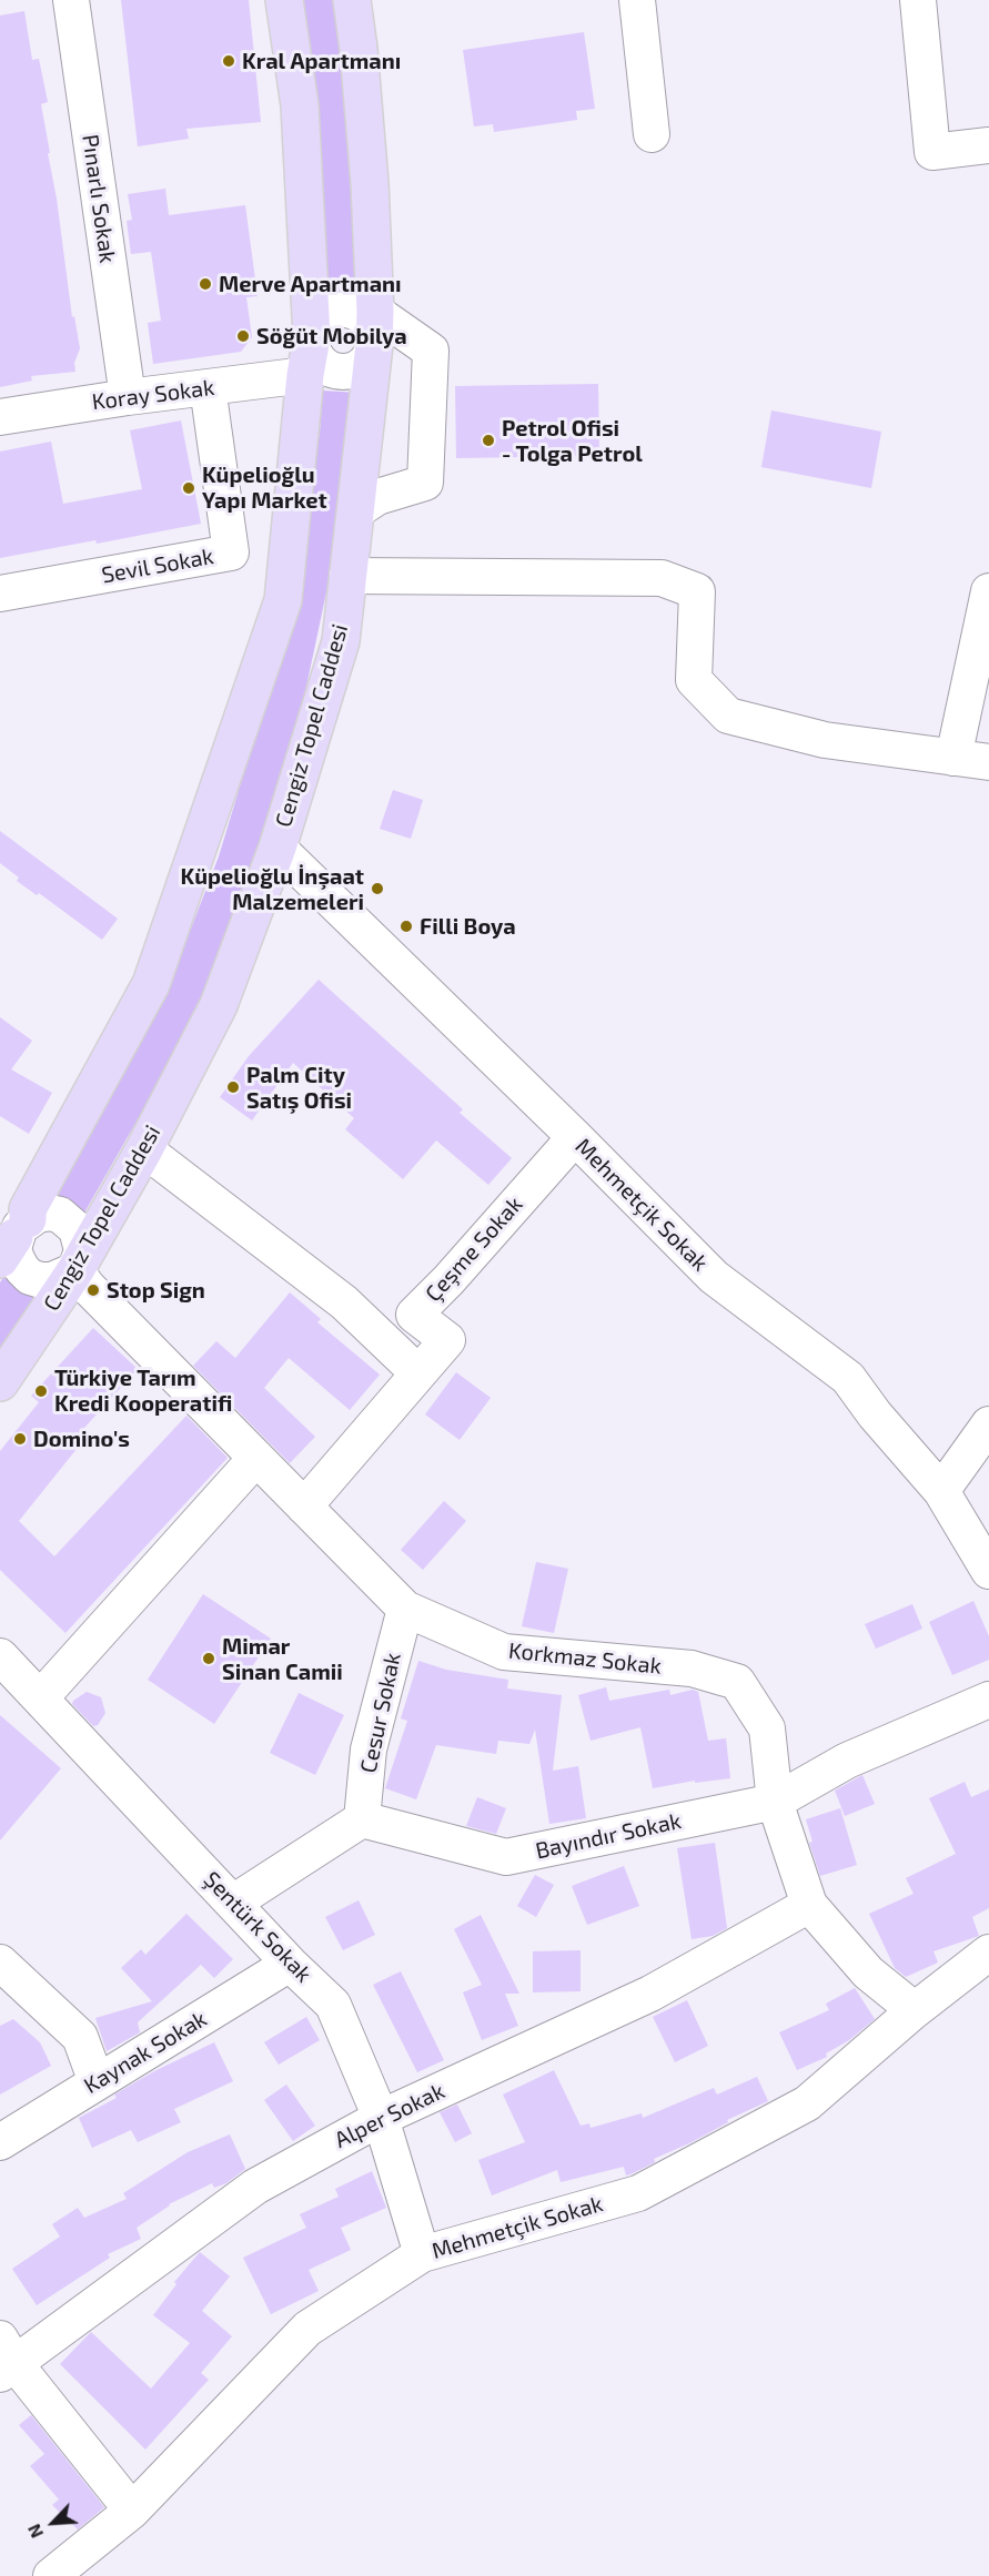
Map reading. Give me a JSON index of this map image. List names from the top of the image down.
{
  "streets": {
    "main road": ["Cengiz Topel Caddesi"],
    "street": [
      "Pınarlı Sokak",
      "Koray Sokak",
      "Sevil Sokak",
      "Mehmetçik Sokak",
      "Çeşme Sokak",
      "Korkmaz Sokak",
      "Cesur Sokak",
      "Bayındır Sokak",
      "Şentürk Sokak",
      "Kaynak Sokak",
      "Alper Sokak"
    ]
  },
  "crossings": [
    ["Pınarlı Sokak", "Koray Sokak"],
    ["Koray Sokak", "Sevil Sokak"],
    ["Cengiz Topel Caddesi", "Mehmetçik Sokak"],
    ["Cengiz Topel Caddesi", "Korkmaz Sokak"],
    ["Mehmetçik Sokak", "Çeşme Sokak"],
    ["Mehmetçik Sokak", "Korkmaz Sokak"],
    ["Mehmetçik Sokak", "Şentürk Sokak"],
    ["Çeşme Sokak", "Korkmaz Sokak"],
    ["Korkmaz Sokak", "Cesur Sokak"],
    ["Korkmaz Sokak", "Bayındır Sokak"],
    ["Korkmaz Sokak", "Alper Sokak"],
    ["Cesur Sokak", "Bayındır Sokak"],
    ["Şentürk Sokak", "Kaynak Sokak"],
    ["Şentürk Sokak", "Alper Sokak"]
  ],
  "places": [
    "Kral Apartmanı",
    "Merve Apartmanı",
    "Söğüt Mobilya",
    "Petrol Ofisi - Tolga Petrol",
    "Küpelioğlu Yapı Market",
    "Küpelioğlu İnşaat Malzemeleri",
    "Filli Boya",
    "Palm City Satış Ofisi",
    "Stop Sign",
    "Türkiye Tarım Kredi Kooperatifi",
    "Domino's",
    "Mimar Sinan Camii"
  ],
  "north": "bottom left"
}
